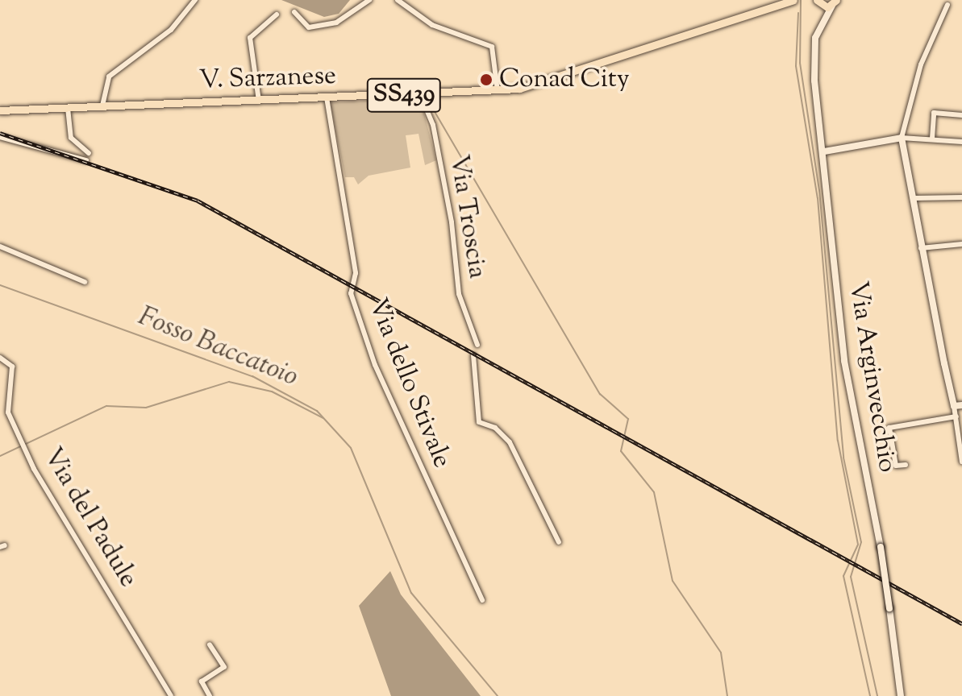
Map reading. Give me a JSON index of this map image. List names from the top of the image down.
{
  "streets": {
    "main road": ["V. Sarzanese", "SS439", "Via Arginvecchio"],
    "street": ["Via Troscia", "Via dello Stivale", "Via del Padule"]
  },
  "crossings": [
    ["V. Sarzanese", "Via Troscia"],
    ["V. Sarzanese", "Via dello Stivale"]
  ],
  "water": ["Fosso Baccatoio"],
  "places": ["Conad City"]
}
